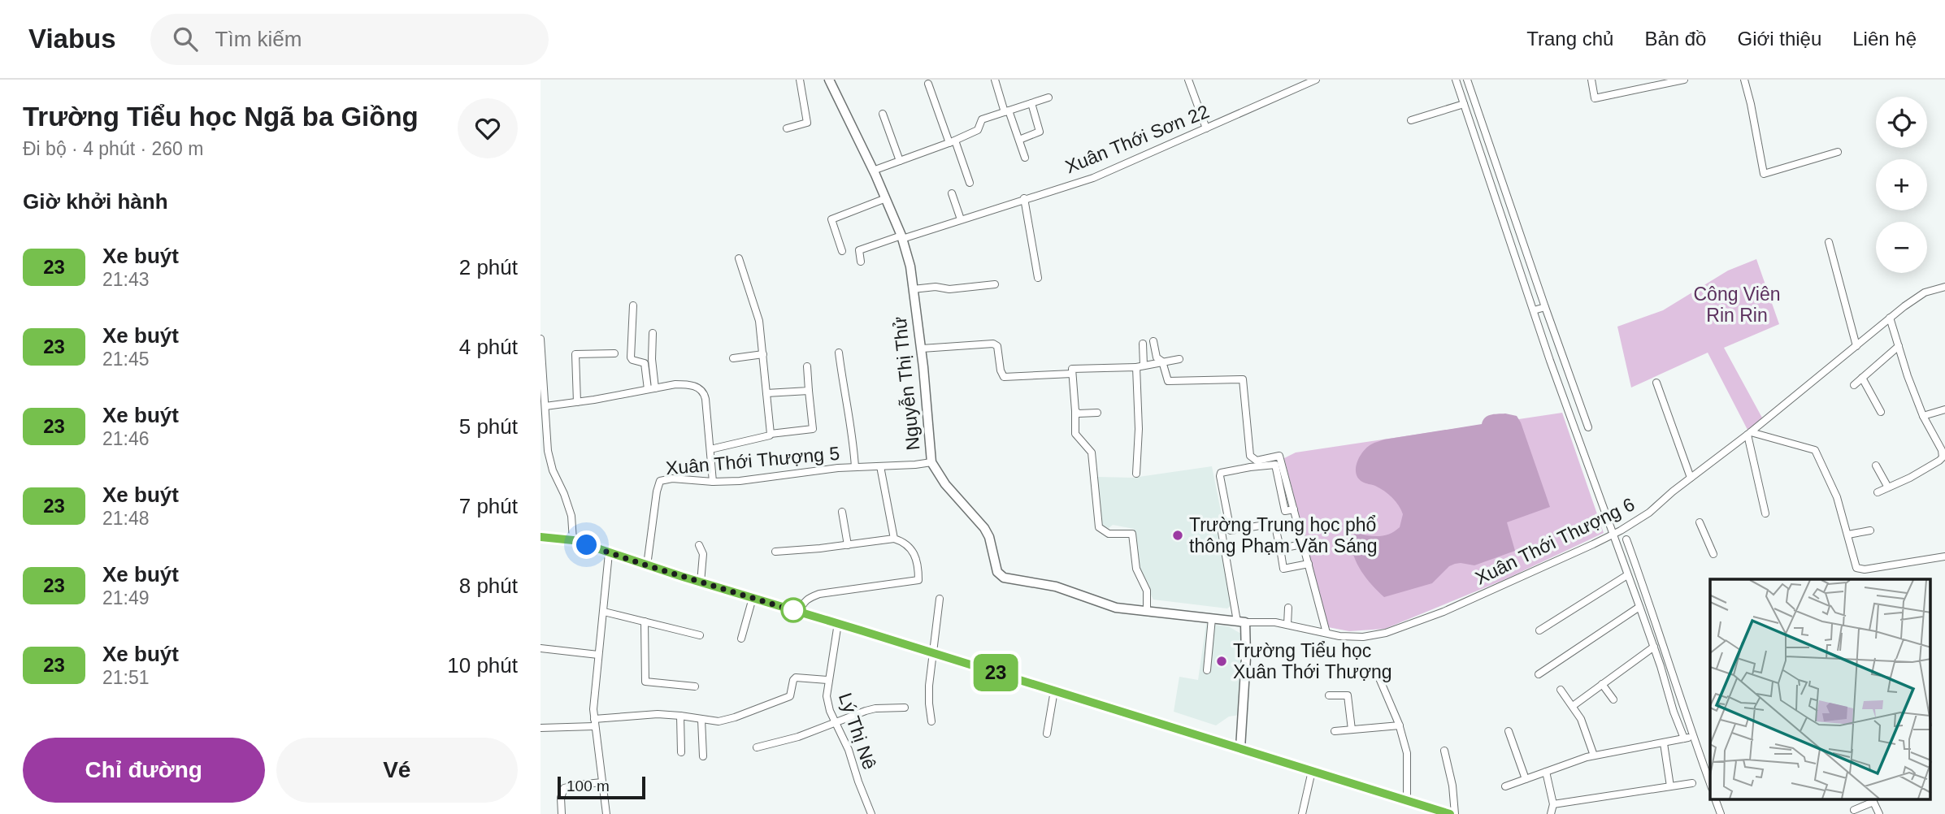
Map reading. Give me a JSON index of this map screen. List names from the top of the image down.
{
  "streets": {
    "main road": ["Nguyễn Thị Thử"],
    "street": [
      "Xuân Thới Sơn 22",
      "Xuân Thới Thượng 5",
      "Xuân Thới Thượng 6",
      "Lý Thị Nê"
    ]
  },
  "crossings": [
    ["Xuân Thới Sơn 22", "Nguyễn Thị Thử"],
    ["Nguyễn Thị Thử", "Xuân Thới Thượng 5"],
    ["Nguyễn Thị Thử", "Xuân Thới Thượng 6"]
  ],
  "parks": ["Công Viên Rin Rin"],
  "places": ["Trường Trung học phổ thông Phạm Văn Sáng", "Trường Tiểu học Xuân Thới Thượng"],
  "lines": ["bus line 23"],
  "scale_bar": "100 m",
  "page": {
    "header": "Viabus",
    "search": "Tìm kiếm",
    "nav": [
      "Trang chủ",
      "Bản đồ",
      "Giới thiệu",
      "Liên hệ"
    ],
    "heading": [
      ["Trường Tiểu học Ngã ba Giồng", "Đi bộ · 4 phút · 260 m"],
      "Giờ khởi hành"
    ],
    "on_map": "23",
    "map_buttons": ["+", "−"],
    "list": [
      {
        "mark": "23",
        "name": "Xe buýt",
        "note": "21:43",
        "value": "2 phút"
      },
      {
        "mark": "23",
        "name": "Xe buýt",
        "note": "21:45",
        "value": "4 phút"
      },
      {
        "mark": "23",
        "name": "Xe buýt",
        "note": "21:46",
        "value": "5 phút"
      },
      {
        "mark": "23",
        "name": "Xe buýt",
        "note": "21:48",
        "value": "7 phút"
      },
      {
        "mark": "23",
        "name": "Xe buýt",
        "note": "21:49",
        "value": "8 phút"
      },
      {
        "mark": "23",
        "name": "Xe buýt",
        "note": "21:51",
        "value": "10 phút"
      }
    ],
    "buttons": ["Chỉ đường", "Vé"],
    "scale": "100 m"
  }
}
